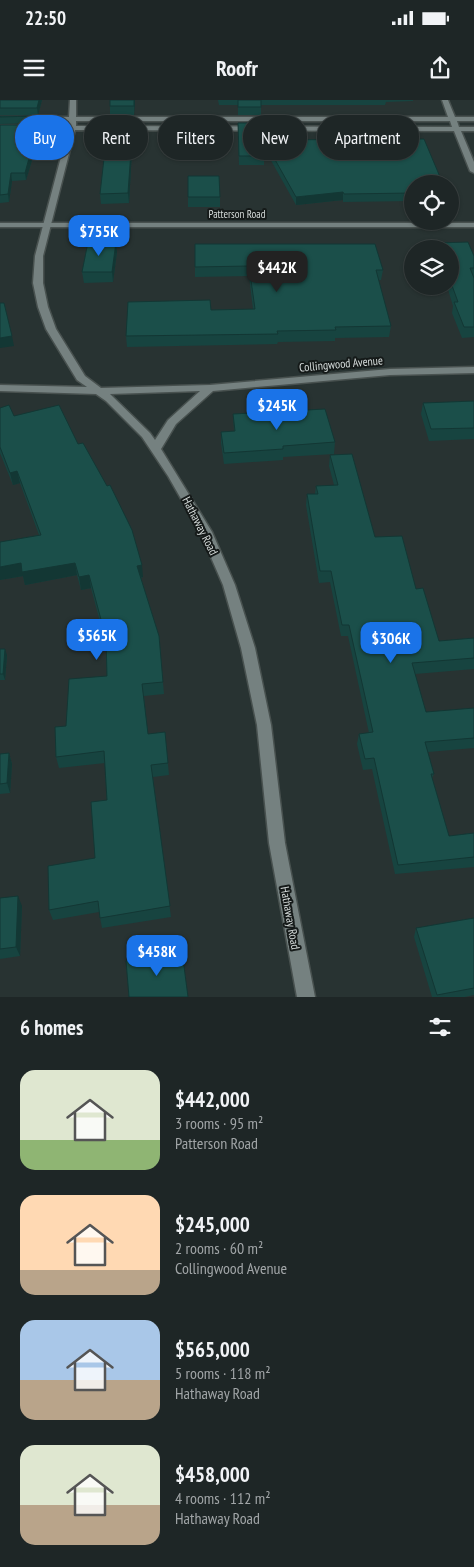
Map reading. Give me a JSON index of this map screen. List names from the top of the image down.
{
  "streets": {
    "street": ["Patterson Road", "Collingwood Avenue", "Hathaway Road"]
  },
  "crossings": [
    ["Patterson Road", "Hathaway Road"],
    ["Collingwood Avenue", "Hathaway Road"]
  ],
  "page": {
    "status": "22:50",
    "header": "Roofr",
    "chip": [
      "Buy",
      "Rent",
      "Filters",
      "New",
      "Apartment"
    ],
    "price": [
      "$755K",
      "$442K",
      "$245K",
      "$565K",
      "$306K",
      "$458K"
    ],
    "heading": "6 homes",
    "list": [
      {
        "name": "$442,000",
        "note": "3 rooms · 95 m² · Patterson Road"
      },
      {
        "name": "$245,000",
        "note": "2 rooms · 60 m² · Collingwood Avenue"
      },
      {
        "name": "$565,000",
        "note": "5 rooms · 118 m² · Hathaway Road"
      },
      {
        "name": "$458,000",
        "note": "4 rooms · 112 m² · Hathaway Road"
      }
    ]
  }
}
